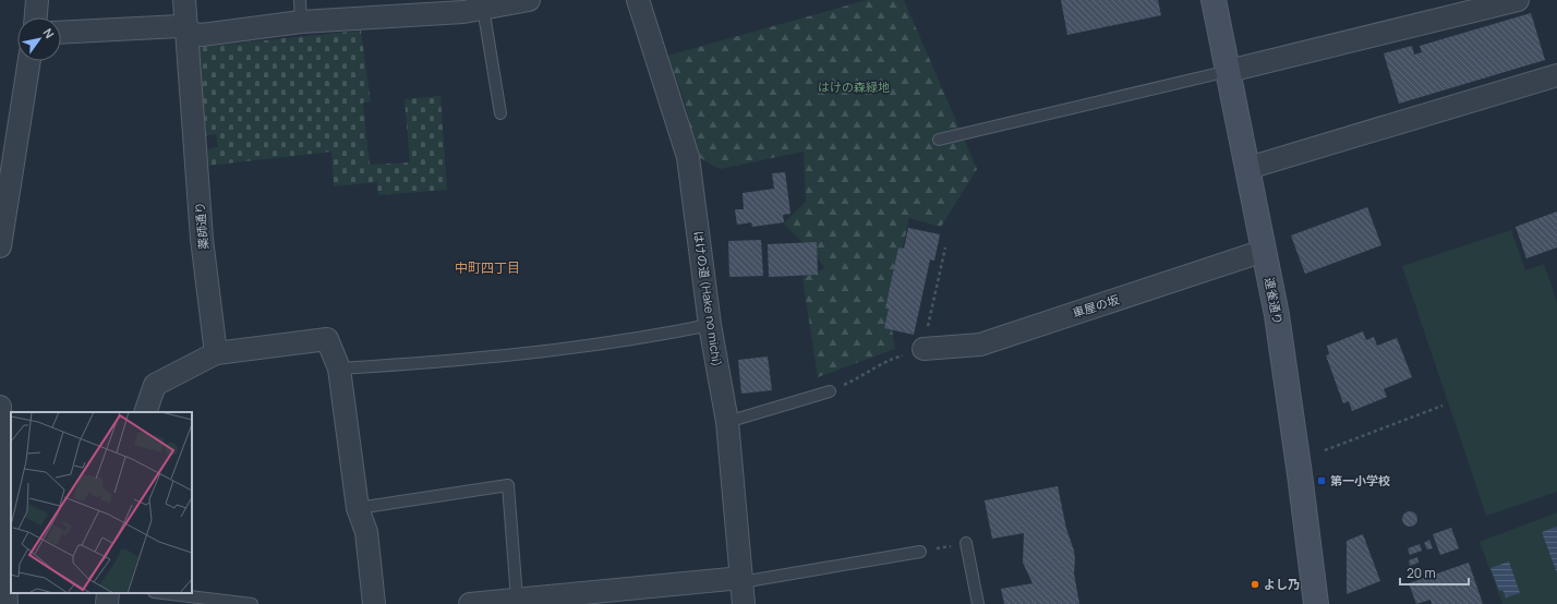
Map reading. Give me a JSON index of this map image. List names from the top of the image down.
{
  "streets": {
    "main road": ["連雀通り"],
    "street": ["薬師通り", "はけの道 (Hake no michi)", "車屋の坂"]
  },
  "crossings": [
    ["連雀通り", "車屋の坂"]
  ],
  "districts": ["中町四丁目"],
  "parks": ["はけの森緑地"],
  "places": {
    "transit": ["第一小学校"],
    "other": ["よし乃"]
  },
  "scale_bar": "20 m",
  "north": "top right"
}
